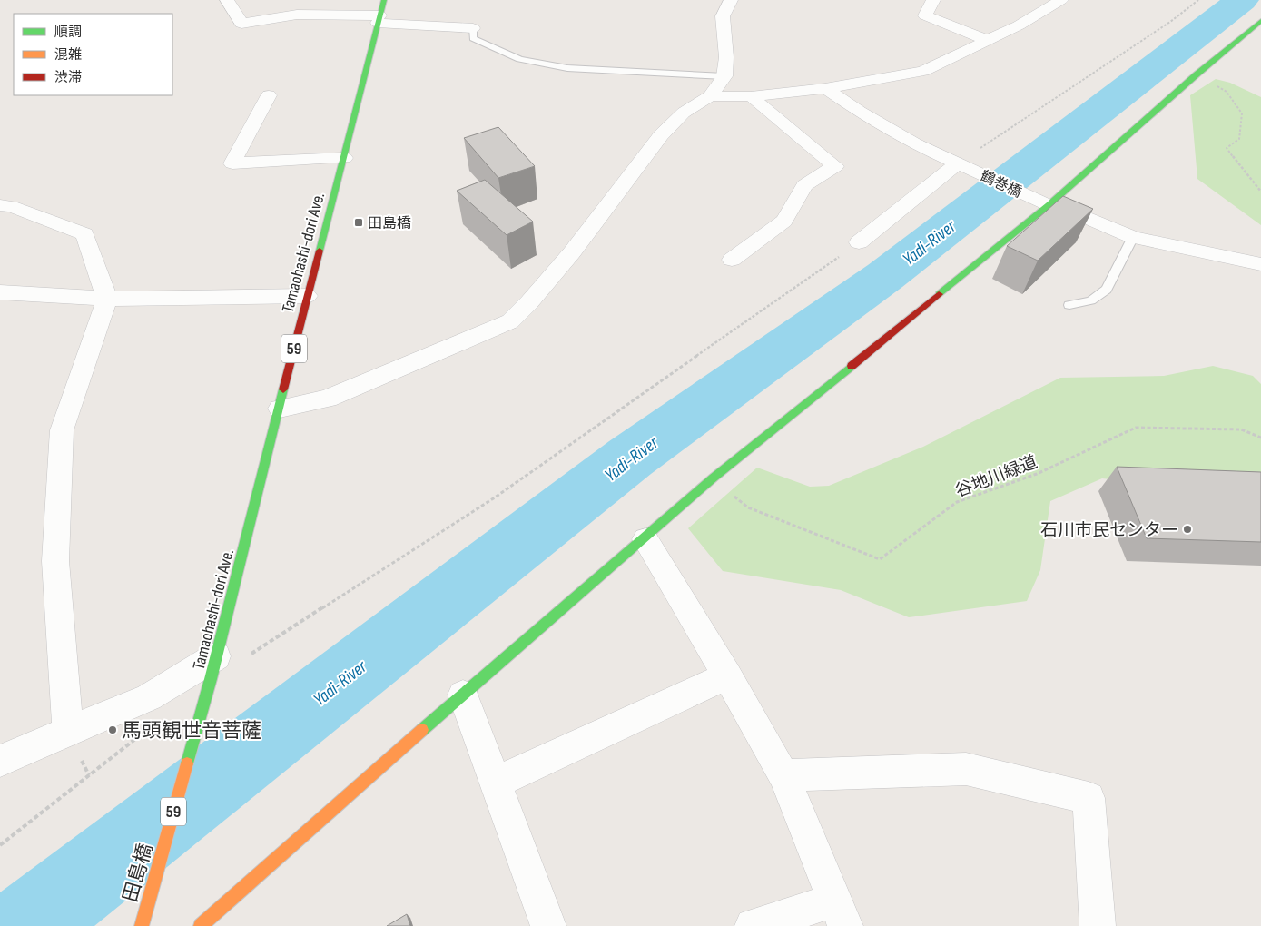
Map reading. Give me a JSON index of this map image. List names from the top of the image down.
{
  "streets": {
    "street": [
      "鶴巻橋",
      "Tamaohashi-dori Ave.",
      "59",
      "田島橋"
    ],
    "path": ["谷地川緑道"]
  },
  "crossings": [
    ["Tamaohashi-dori Ave.", "田島橋"]
  ],
  "water": ["Yadi-River"],
  "places": {
    "transit": ["田島橋"],
    "other": ["石川市民センター", "馬頭観世音菩薩"]
  },
  "legend": ["順調", "混雑", "渋滞"]
}
